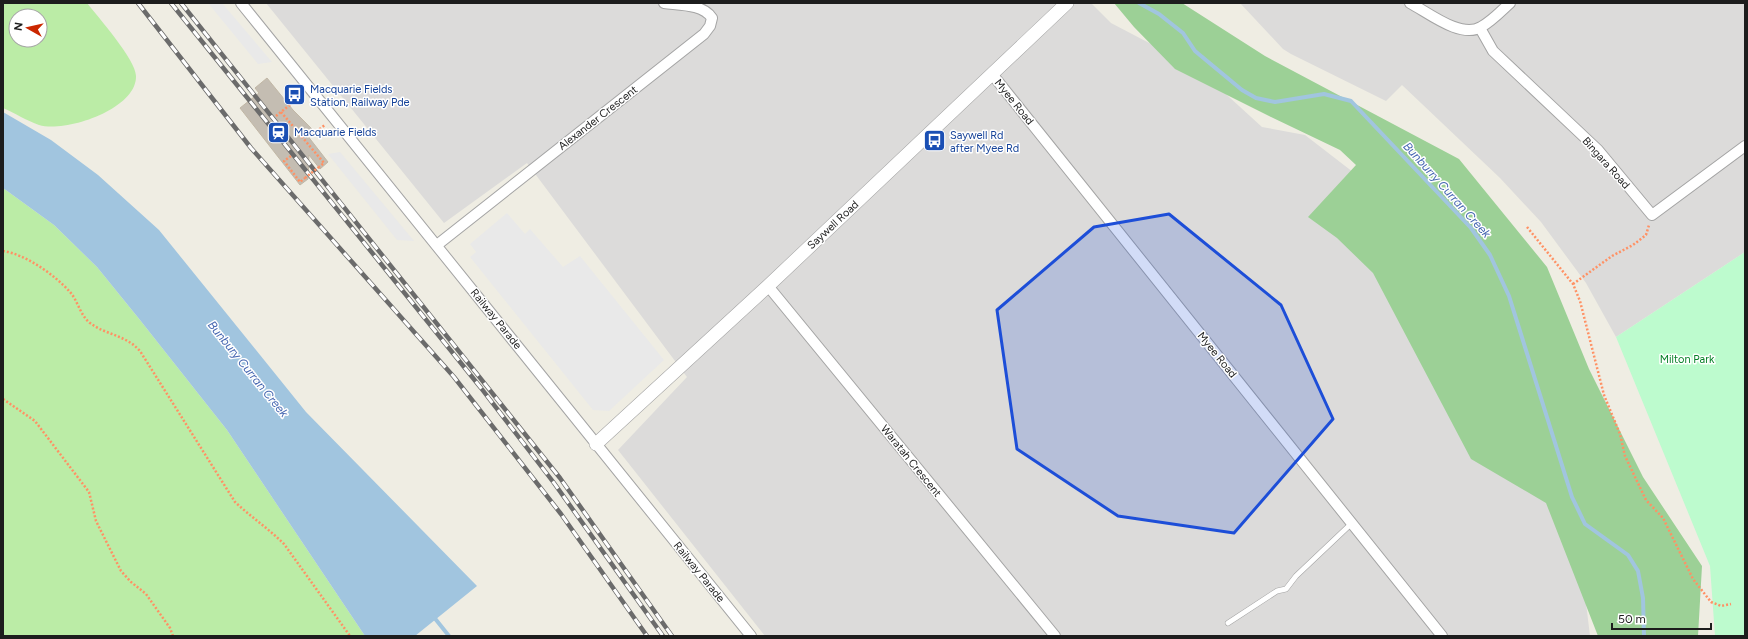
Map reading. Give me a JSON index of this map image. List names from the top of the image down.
{
  "streets": {
    "street": [
      "Myee Road",
      "Alexander Crescent",
      "Bingara Road",
      "Saywell Road",
      "Railway Parade",
      "Waratah Crescent"
    ]
  },
  "crossings": [
    ["Myee Road", "Saywell Road"],
    ["Alexander Crescent", "Railway Parade"],
    ["Saywell Road", "Railway Parade"],
    ["Saywell Road", "Waratah Crescent"]
  ],
  "water": ["Bunburry Curran Creek", "Bunbury Curran Creek"],
  "parks": ["Milton Park"],
  "places": {
    "bus stop": ["Macquarie Fields Station, Railway Pde", "Saywell Rd after Myee Rd"],
    "station": ["Macquarie Fields"]
  },
  "scale_bar": "50 m",
  "north": "left"
}
